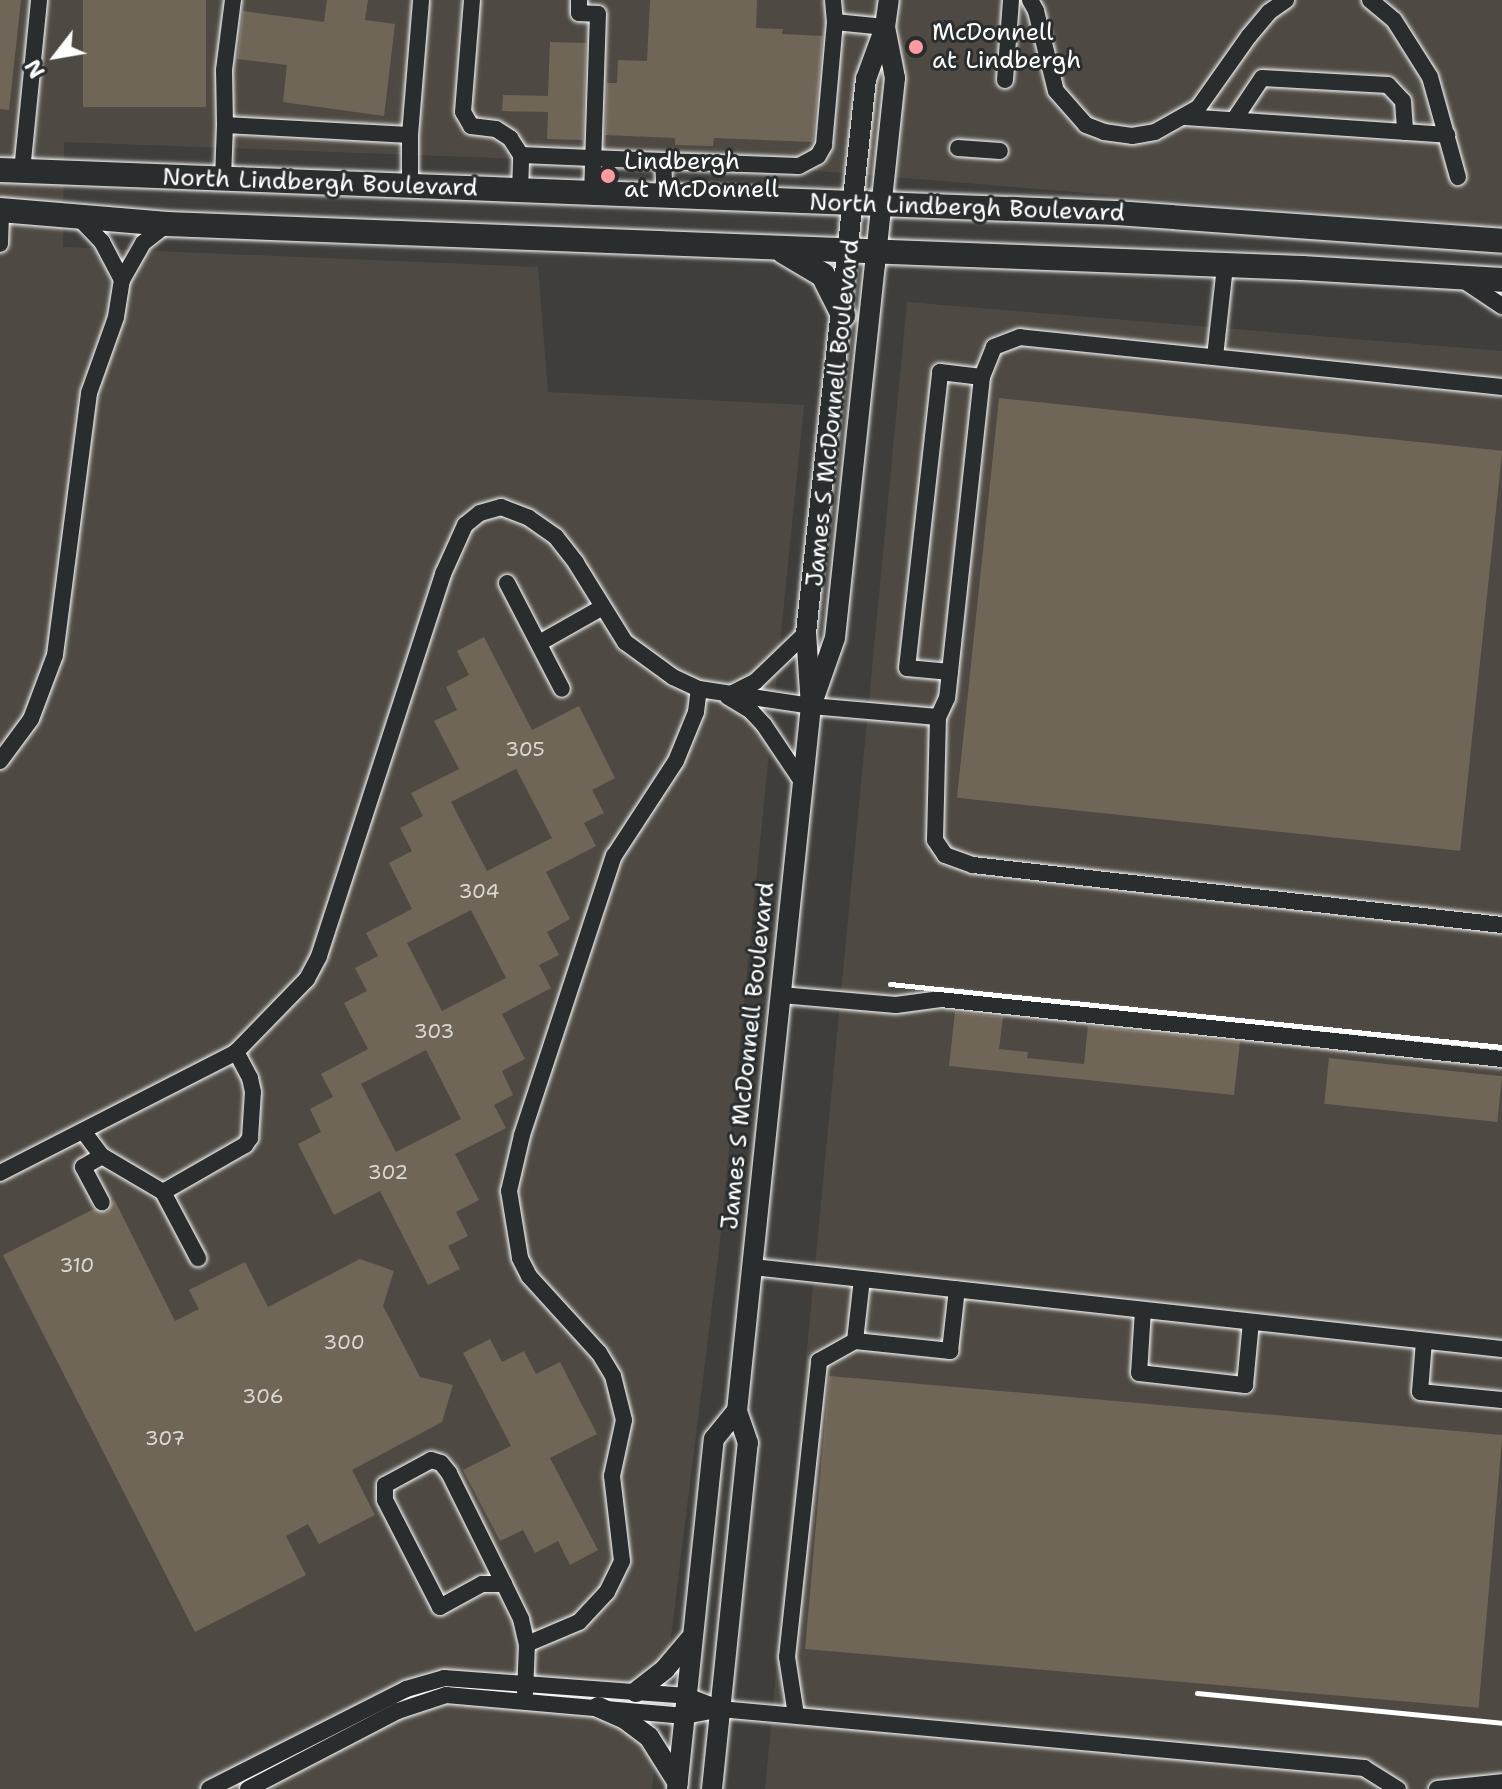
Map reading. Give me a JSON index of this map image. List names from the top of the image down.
{
  "streets": {
    "highway": ["North Lindbergh Boulevard"],
    "main road": ["James S McDonnell Boulevard"]
  },
  "crossings": [
    ["North Lindbergh Boulevard", "James S McDonnell Boulevard"]
  ],
  "places": ["McDonnell at Lindbergh", "Lindbergh at McDonnell"],
  "house_numbers": [
    "305",
    "304",
    "303",
    "302",
    "310",
    "300",
    "306",
    "307"
  ],
  "north": "bottom left"
}
